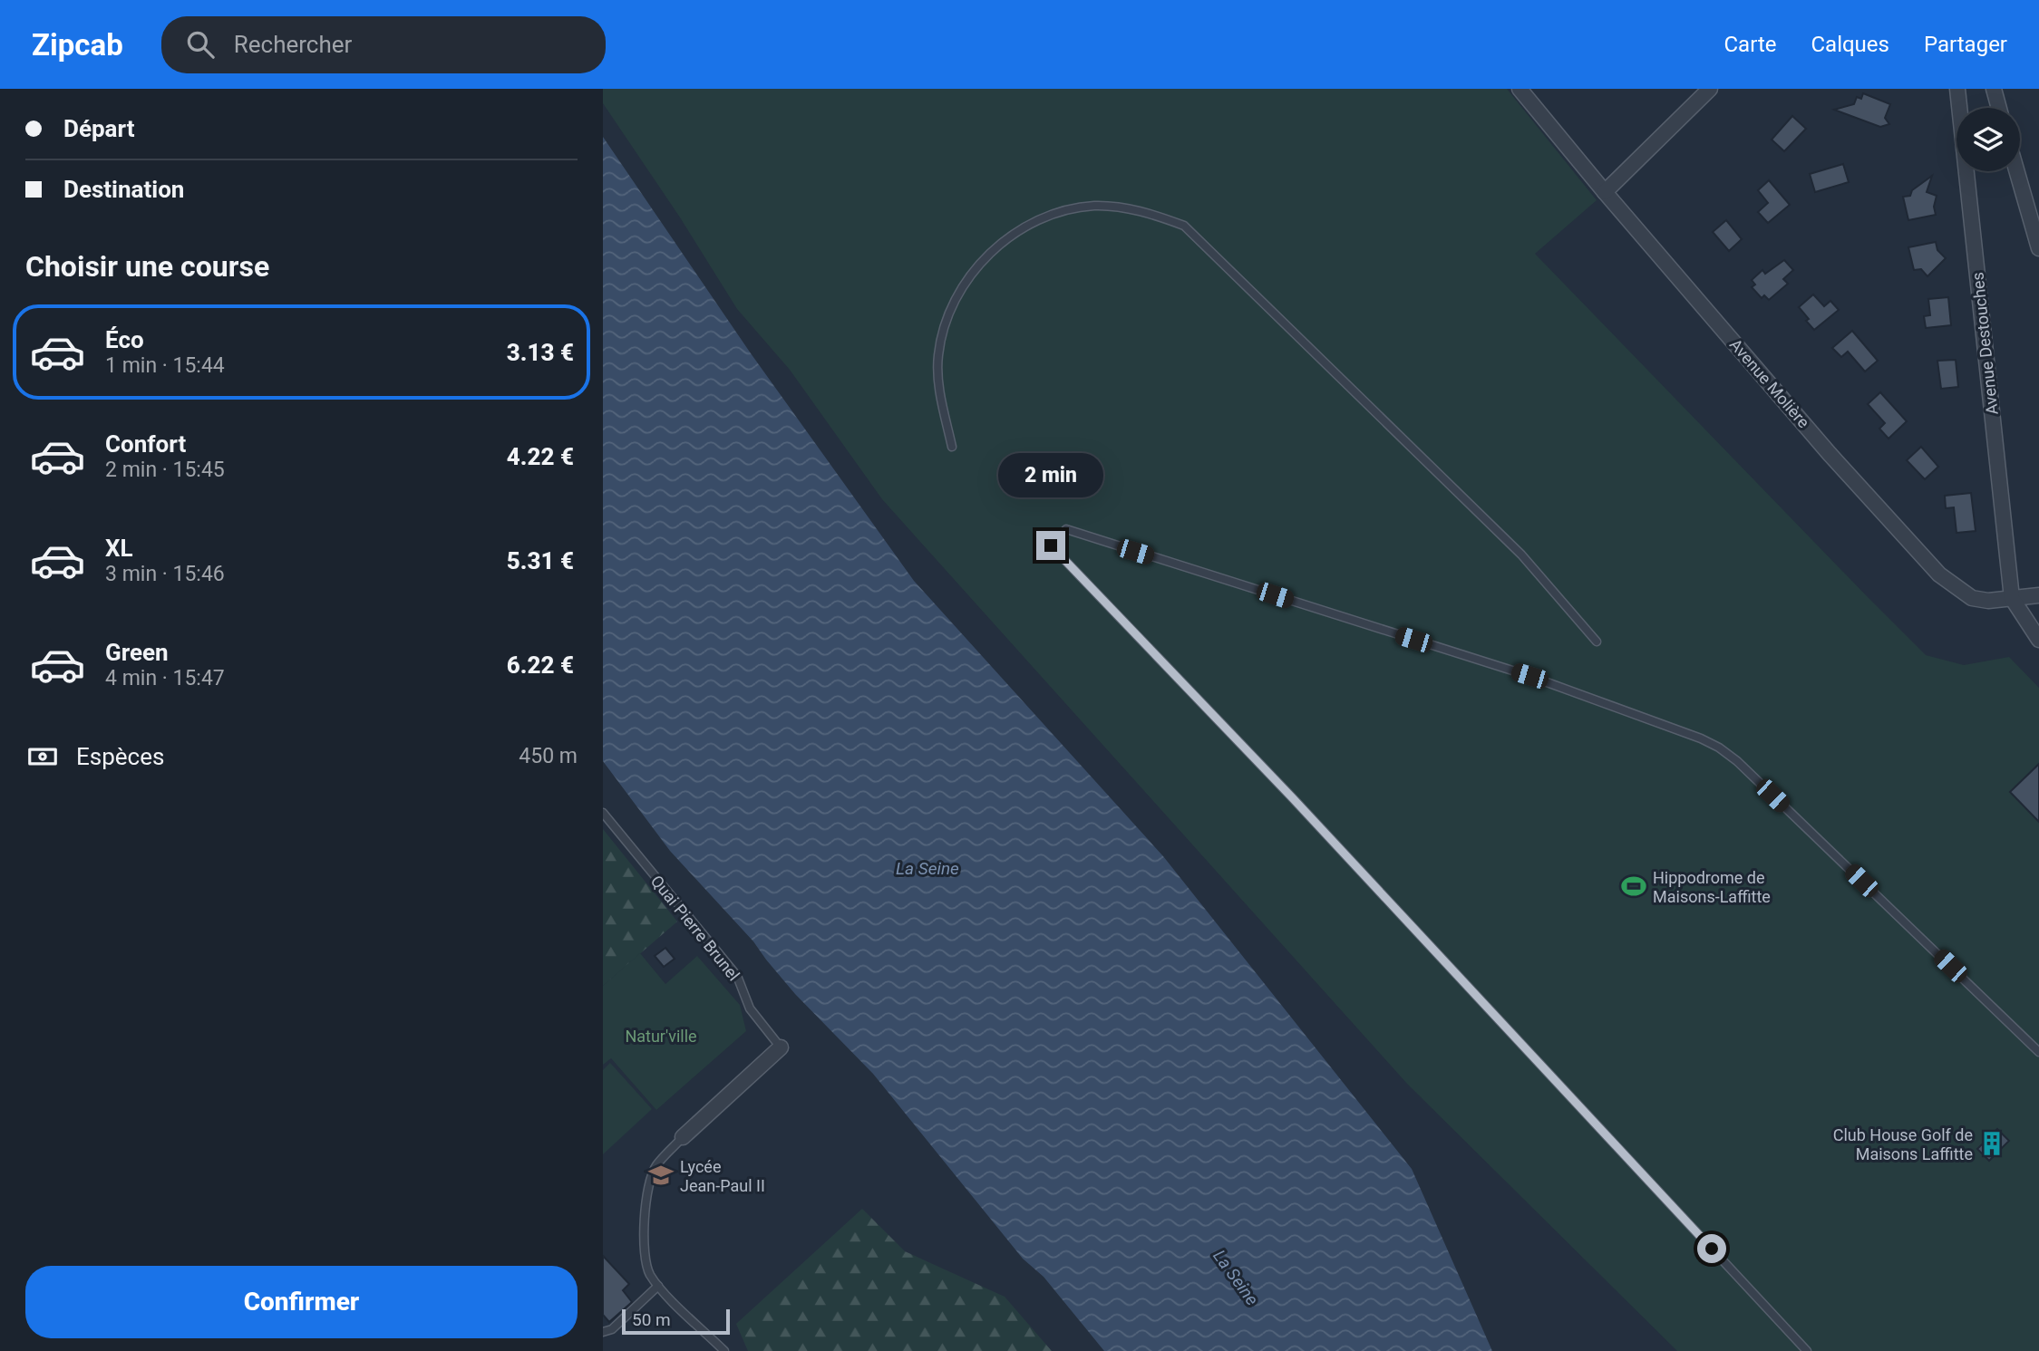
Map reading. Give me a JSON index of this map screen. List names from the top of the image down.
{
  "streets": {
    "street": ["Avenue Destouches", "Avenue Molière"],
    "lane": ["Quai Pierre Brunel"]
  },
  "crossings": [
    ["Avenue Destouches", "Avenue Molière"]
  ],
  "water": ["La Seine"],
  "parks": ["Natur'ville"],
  "places": {
    "sports": ["Hippodrome de Maisons-Laffitte"],
    "building": ["Club House Golf de Maisons Laffitte"],
    "school or university": ["Lycée Jean-Paul II"]
  },
  "scale_bar": "50 m",
  "page": {
    "header": "Zipcab",
    "search": "Rechercher",
    "nav": ["Carte", "Calques", "Partager"],
    "banner": ["Départ", "Destination"],
    "heading": "Choisir une course",
    "list": [
      {
        "name": "Éco",
        "note": "1 min · 15:44",
        "value": "3.13 €"
      },
      {
        "name": "Confort",
        "note": "2 min · 15:45",
        "value": "4.22 €"
      },
      {
        "name": "XL",
        "note": "3 min · 15:46",
        "value": "5.31 €"
      },
      {
        "name": "Green",
        "note": "4 min · 15:47",
        "value": "6.22 €"
      }
    ],
    "bubble": "2 min",
    "pay": ["Espèces", "450 m"],
    "buttons": "Confirmer",
    "scale": "50 m"
  }
}
